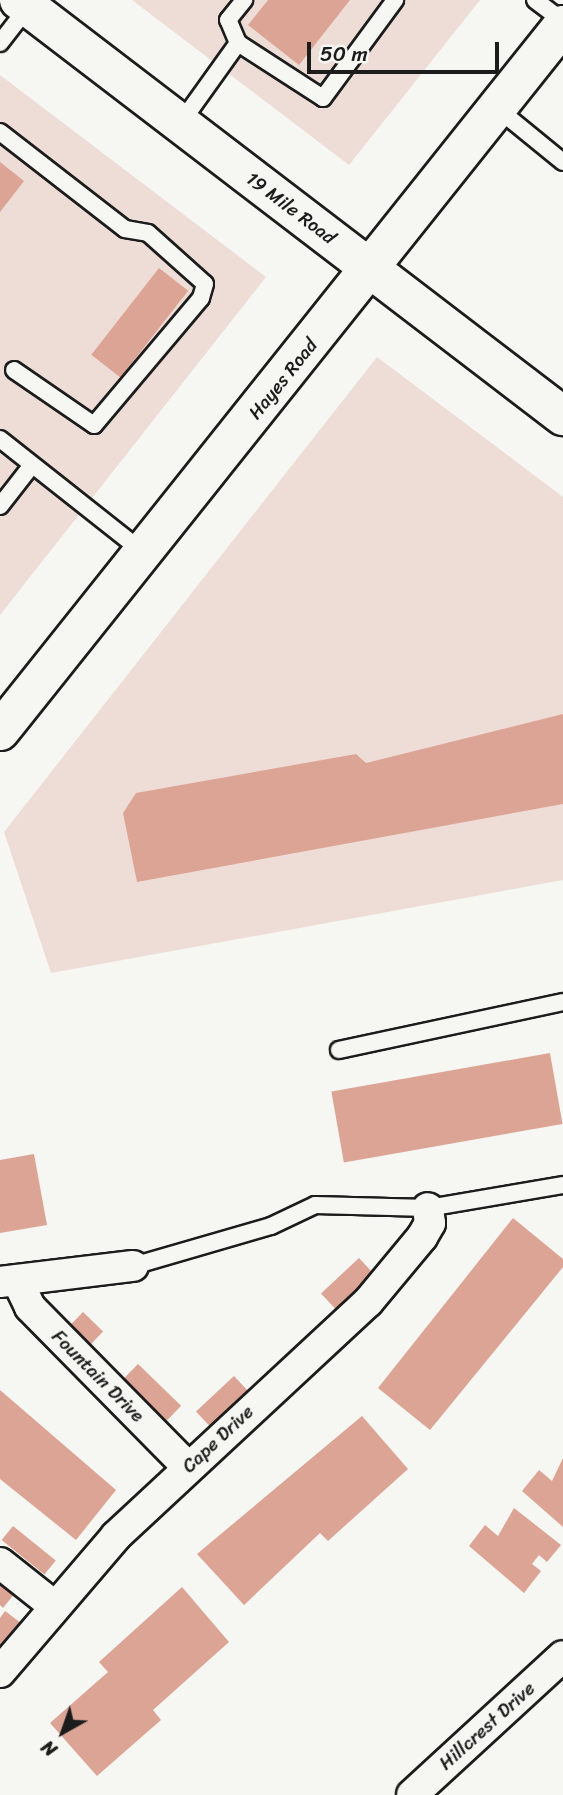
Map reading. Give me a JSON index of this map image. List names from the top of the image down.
{
  "streets": {
    "street": [
      "19 Mile Road",
      "Hayes Road",
      "Fountain Drive",
      "Cape Drive",
      "Hillcrest Drive"
    ]
  },
  "crossings": [
    ["19 Mile Road", "Hayes Road"],
    ["Fountain Drive", "Cape Drive"]
  ],
  "scale_bar": "50 m",
  "north": "bottom left"
}
